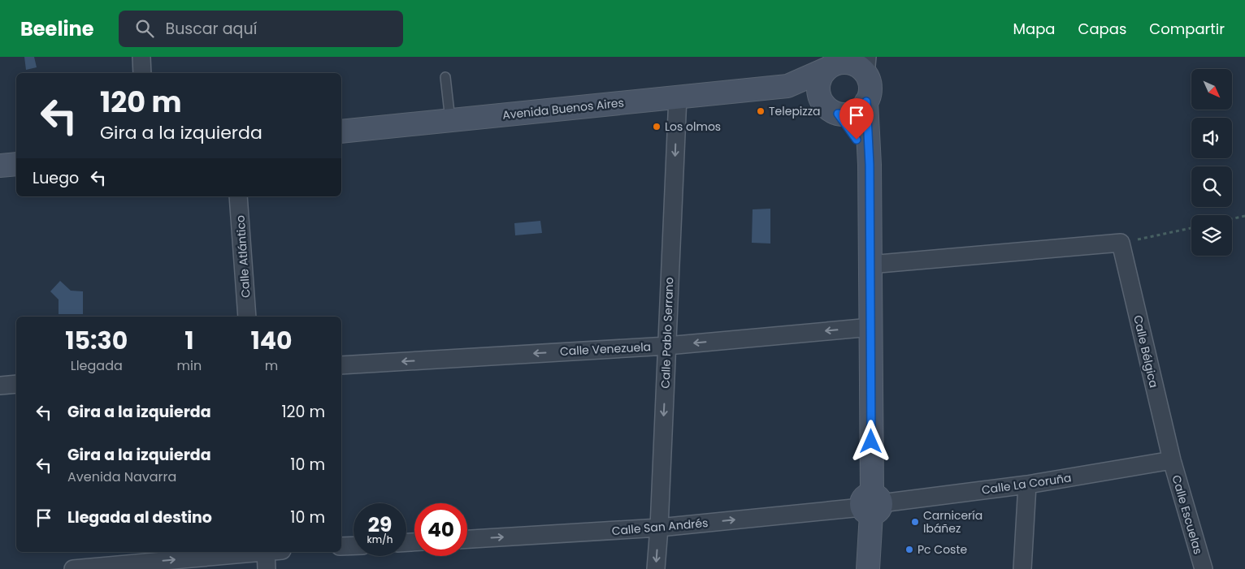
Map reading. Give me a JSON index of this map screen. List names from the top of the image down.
{
  "streets": {
    "street": [
      "Avenida Buenos Aires",
      "Calle Atlántico",
      "Calle Pablo Serrano",
      "Calle Venezuela",
      "Calle Bélgica",
      "Calle La Coruña",
      "Calle Escuelas",
      "Calle San Andrés"
    ]
  },
  "crossings": [
    ["Avenida Buenos Aires", "Calle Pablo Serrano"],
    ["Calle Pablo Serrano", "Calle Venezuela"],
    ["Calle Pablo Serrano", "Calle San Andrés"],
    ["Calle Bélgica", "Calle La Coruña"],
    ["Calle Bélgica", "Calle Escuelas"],
    ["Calle La Coruña", "Calle Escuelas"],
    ["Calle La Coruña", "Calle San Andrés"]
  ],
  "one_way": ["Calle Pablo Serrano", "Calle Venezuela", "Calle San Andrés"],
  "places": [
    "Telepizza",
    "Los olmos",
    "Carnicería Ibáñez",
    "Pc Coste"
  ],
  "north": "bottom right",
  "page": {
    "header": "Beeline",
    "search": "Buscar aquí",
    "nav": ["Mapa", "Capas", "Compartir"],
    "turn": ["120 m", "Gira a la izquierda"],
    "then": "Luego",
    "eta": [
      "15:30",
      "Llegada",
      "1",
      "min",
      "140",
      "m"
    ],
    "list": [
      {
        "name": "Gira a la izquierda",
        "value": "120 m"
      },
      {
        "name": "Gira a la izquierda",
        "note": "Avenida Navarra",
        "value": "10 m"
      },
      {
        "name": "Llegada al destino",
        "value": "10 m"
      }
    ],
    "speed": "29 km/h",
    "limit": "40"
  }
}
